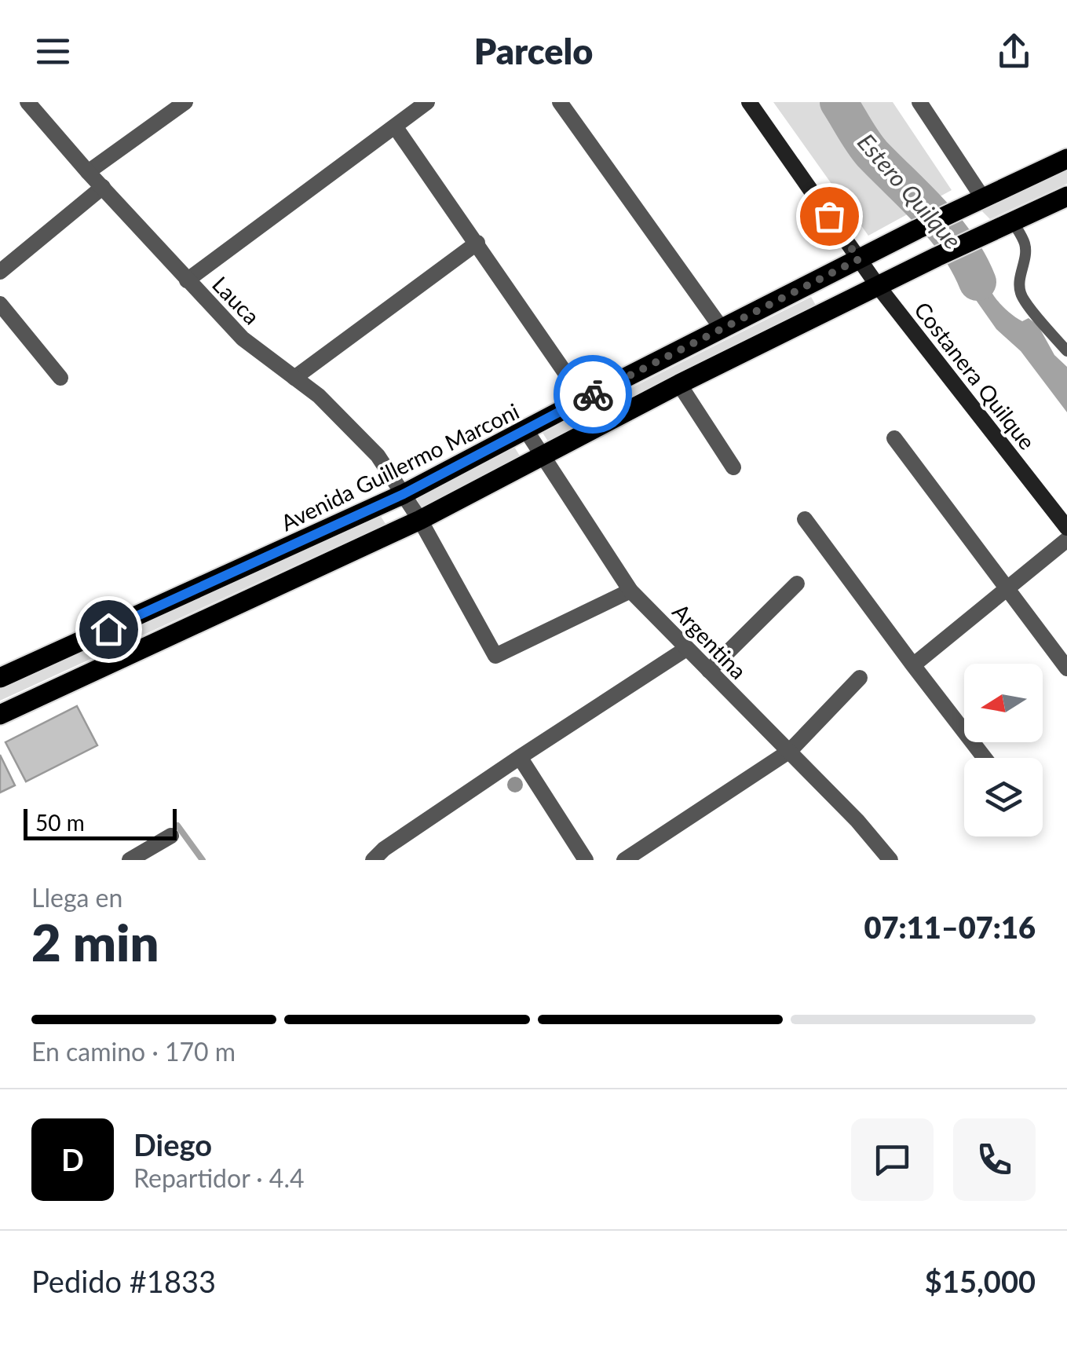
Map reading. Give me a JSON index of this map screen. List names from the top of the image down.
{
  "streets": {
    "main road": ["Costanera Quilque", "Avenida Guillermo Marconi"],
    "street": ["Lauca", "Argentina"]
  },
  "crossings": [
    ["Lauca", "Avenida Guillermo Marconi"],
    ["Lauca", "Argentina"],
    ["Costanera Quilque", "Avenida Guillermo Marconi"],
    ["Avenida Guillermo Marconi", "Argentina"]
  ],
  "water": ["Estero Quilque"],
  "scale_bar": "50 m",
  "north": "left",
  "page": {
    "header": "Parcelo",
    "scale": "50 m",
    "heading": ["2 min", "Llega en", "07:11–07:16"],
    "panel": [
      "Diego",
      "Repartidor · 4.4",
      "Pedido #1833",
      "$15,000"
    ],
    "bar": "En camino · 170 m",
    "round": "D"
  }
}
